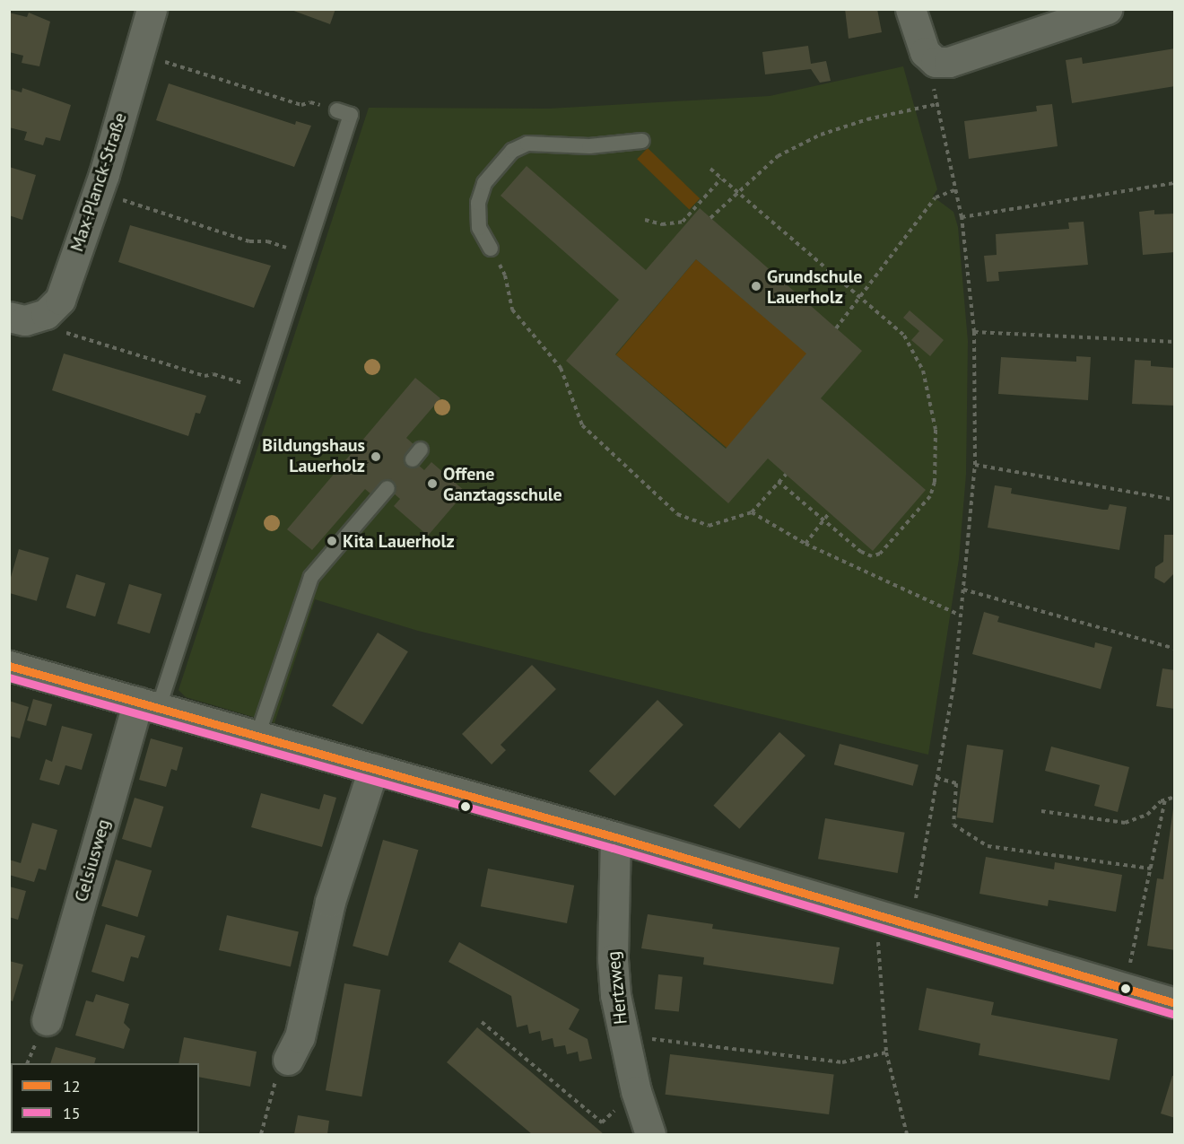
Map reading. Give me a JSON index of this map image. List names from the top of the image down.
{
  "streets": {
    "street": ["Max-Planck-Straße", "Celsiusweg", "Hertzweg"]
  },
  "places": [
    "Grundschule Lauerholz",
    "Bildungshaus Lauerholz",
    "Offene Ganztagsschule",
    "Kita Lauerholz"
  ],
  "lines": ["transit line 12", "transit line 15"],
  "legend": ["12", "15"]
}
